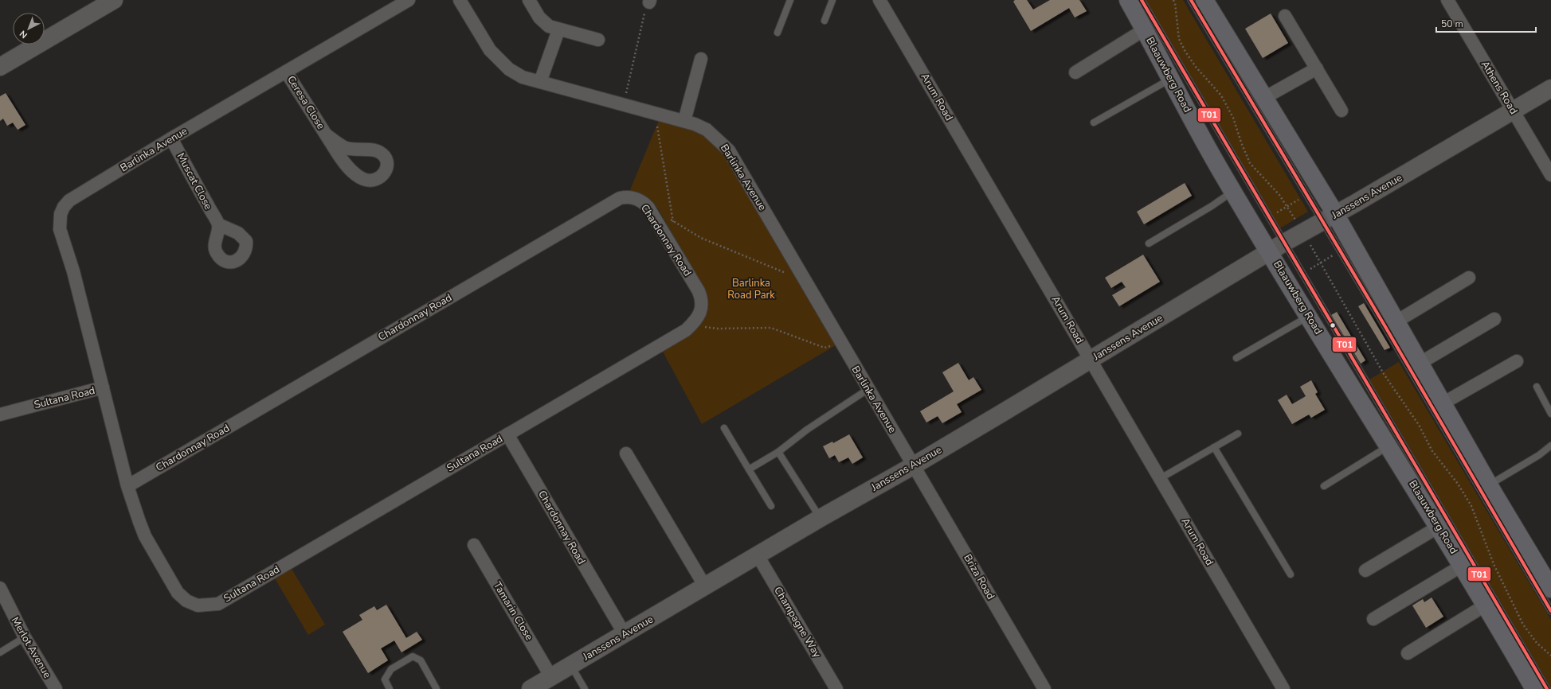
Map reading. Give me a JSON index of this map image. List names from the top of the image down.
{
  "streets": {
    "main road": ["Blaauwberg Road"],
    "street": [
      "Athens Road",
      "Arum Road",
      "Ceresa Close",
      "Barlinka Avenue",
      "Muscat Close",
      "Janssens Avenue",
      "Chardonnay Road",
      "Sultana Road",
      "Briza Road",
      "Tamarin Close",
      "Champagne Way",
      "Merlot Avenue"
    ]
  },
  "crossings": [
    ["Blaauwberg Road", "Janssens Avenue"],
    ["Athens Road", "Janssens Avenue"],
    ["Arum Road", "Janssens Avenue"],
    ["Ceresa Close", "Barlinka Avenue"],
    ["Barlinka Avenue", "Muscat Close"],
    ["Barlinka Avenue", "Janssens Avenue"],
    ["Barlinka Avenue", "Sultana Road"],
    ["Barlinka Avenue", "Briza Road"],
    ["Janssens Avenue", "Chardonnay Road"],
    ["Janssens Avenue", "Briza Road"],
    ["Janssens Avenue", "Tamarin Close"],
    ["Janssens Avenue", "Champagne Way"],
    ["Chardonnay Road", "Sultana Road"]
  ],
  "parks": ["Barlinka Road Park"],
  "lines": ["transit line T01"],
  "scale_bar": "50 m",
  "north": "bottom left"
}
